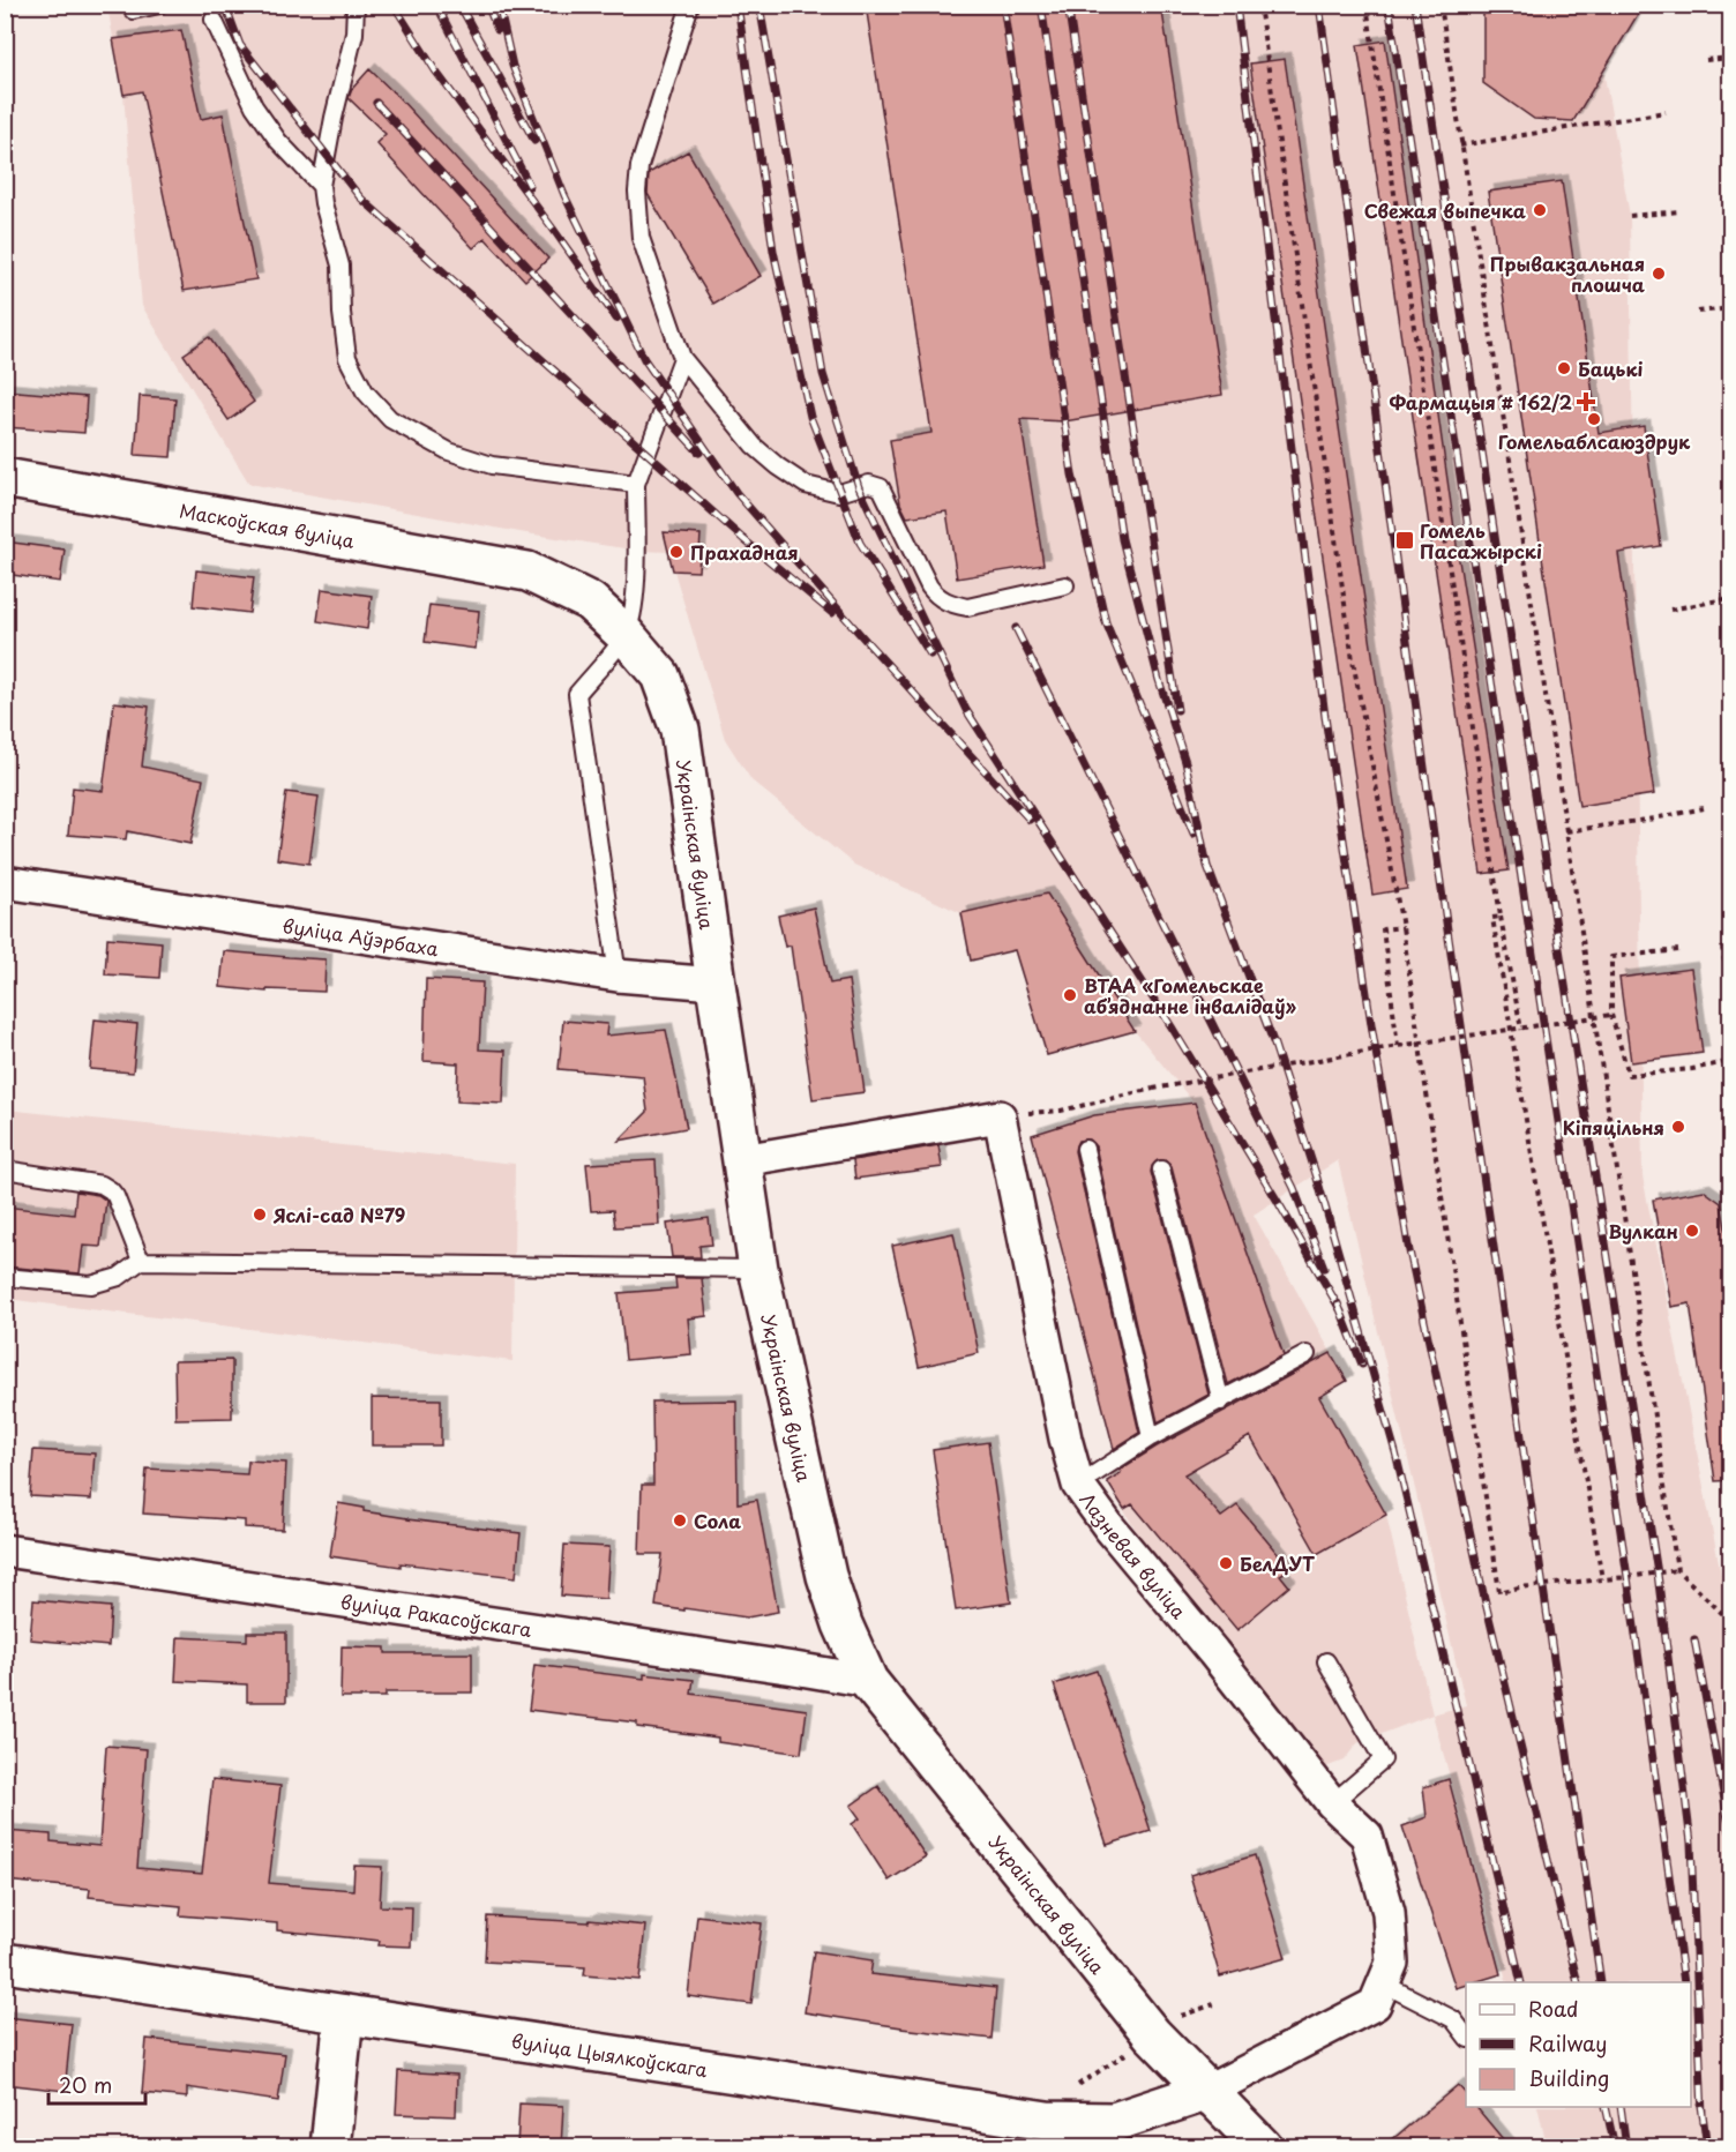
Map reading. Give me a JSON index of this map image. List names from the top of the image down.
{
  "streets": {
    "street": [
      "Маскоўская вуліца",
      "Украінская вуліца",
      "вуліца Аўэрбаха",
      "Лазневая вуліца",
      "вуліца Ракасоўскага",
      "вуліца Цыялкоўскага"
    ]
  },
  "crossings": [
    ["Маскоўская вуліца", "Украінская вуліца"],
    ["Украінская вуліца", "вуліца Аўэрбаха"],
    ["Украінская вуліца", "Лазневая вуліца"],
    ["Украінская вуліца", "вуліца Ракасоўскага"],
    ["Украінская вуліца", "вуліца Цыялкоўскага"],
    ["Лазневая вуліца", "вуліца Цыялкоўскага"]
  ],
  "places": {
    "other": [
      "Свежая выпечка",
      "Прывакзальная плошча",
      "Бацькі",
      "Гомельаблсаюздрук",
      "Прахадная",
      "ВТАА «Гомельскае абʼяднанне інвалідаў»",
      "Кіпяцільня",
      "Яслі-сад №79",
      "Вулкан",
      "Сола",
      "БелДУТ"
    ],
    "health": ["Фармацыя # 162/2"],
    "transit": ["Гомель Пасажырскі"]
  },
  "legend": ["Road", "Railway", "Building"],
  "scale_bar": "20 m"
}
